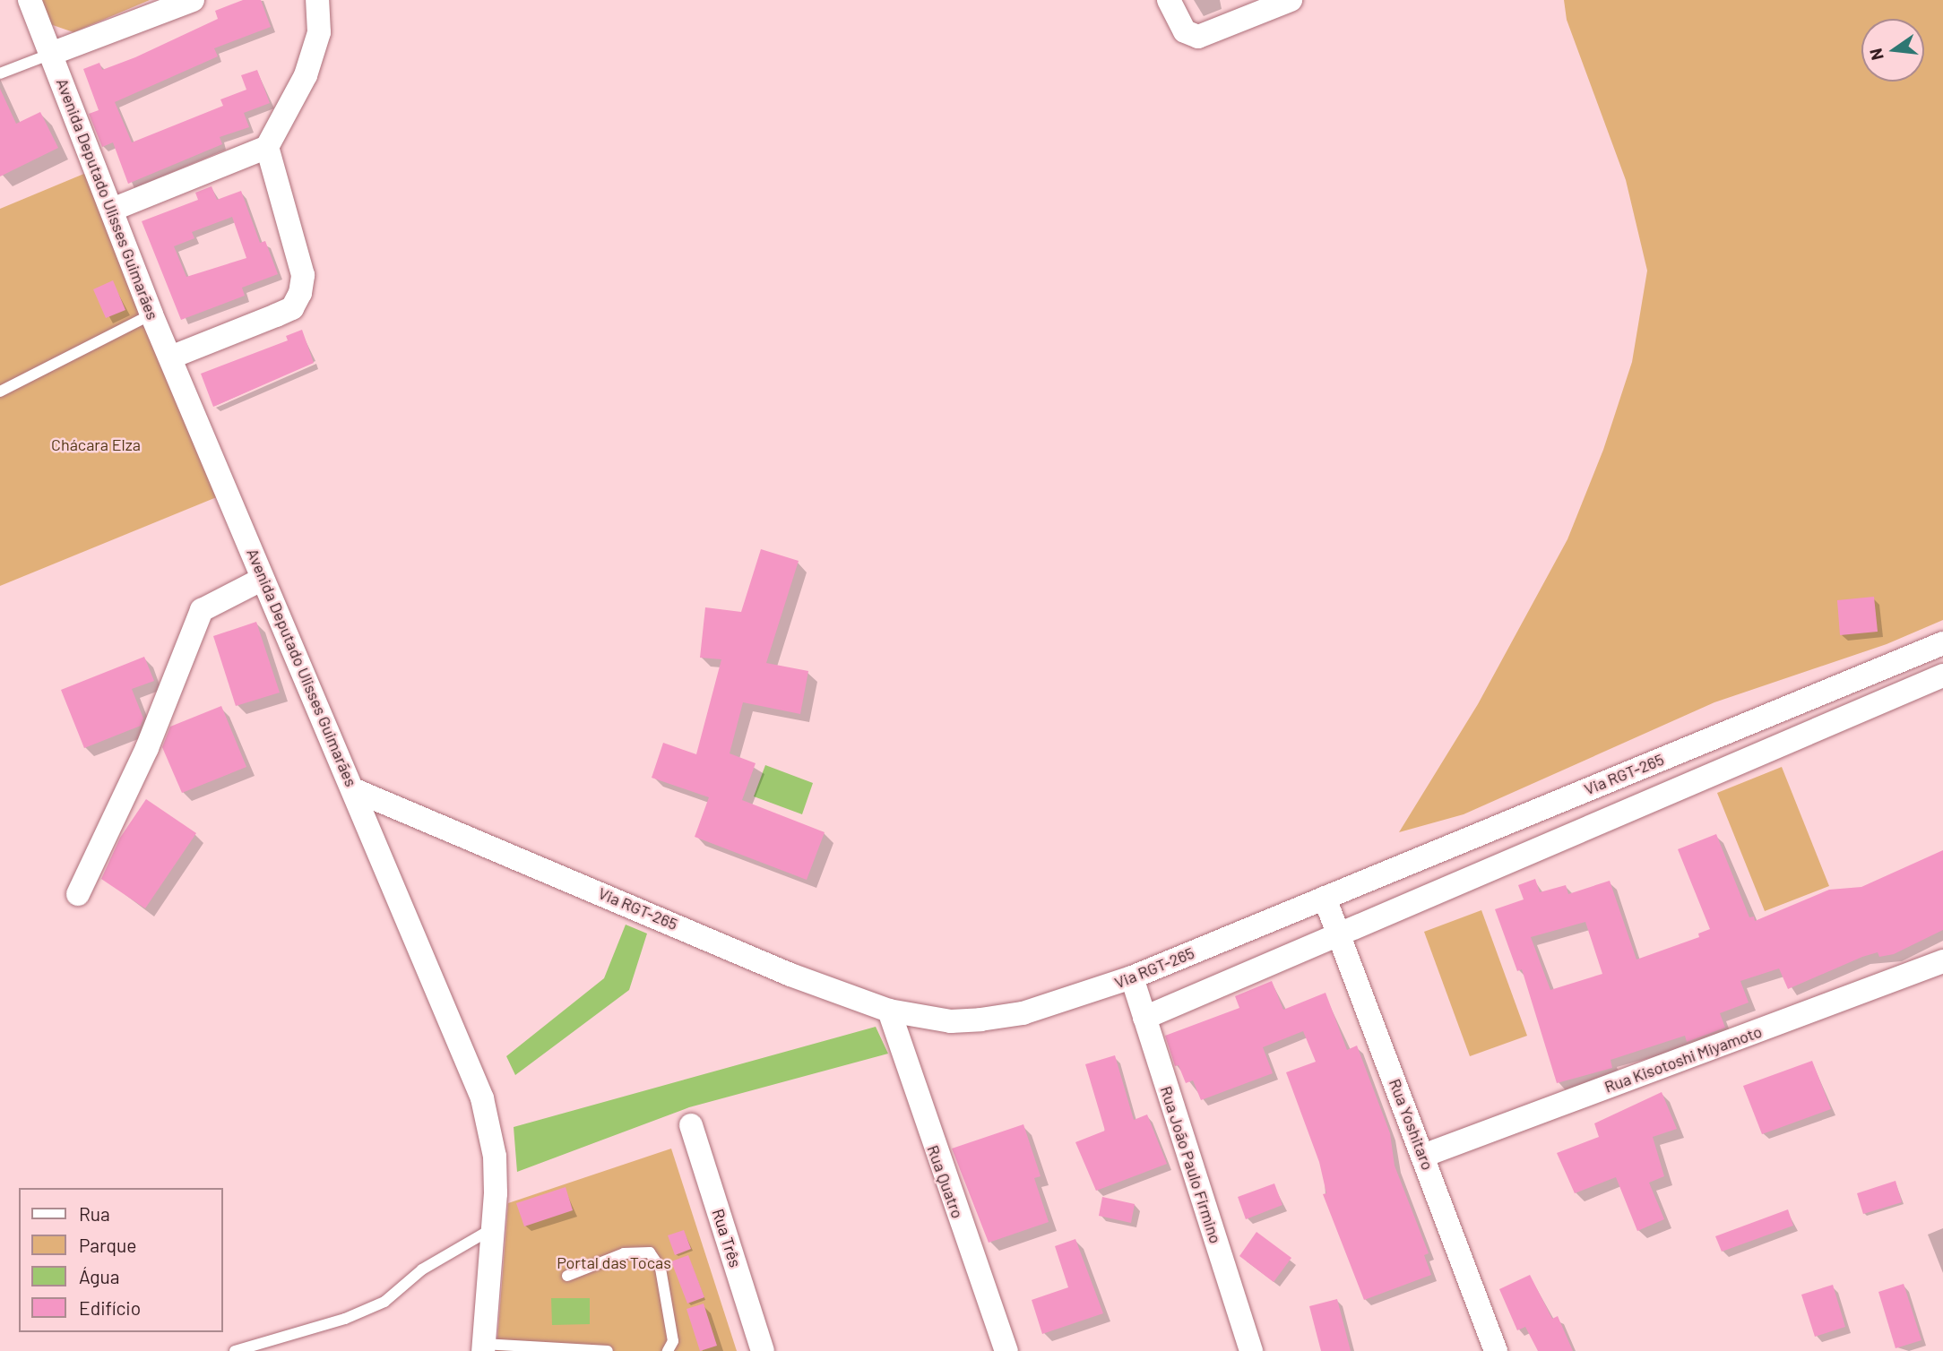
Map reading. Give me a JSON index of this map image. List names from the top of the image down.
{
  "streets": {
    "street": [
      "Avenida Deputado Ulisses Guimarães",
      "Via RGT-265",
      "Rua Kisotoshi Miyamoto",
      "Rua Yoshitaro",
      "Rua João Paulo Firmino",
      "Rua Quatro",
      "Rua Três"
    ]
  },
  "crossings": [
    ["Avenida Deputado Ulisses Guimarães", "Via RGT-265"],
    ["Via RGT-265", "Rua Yoshitaro"],
    ["Via RGT-265", "Rua João Paulo Firmino"],
    ["Via RGT-265", "Rua Quatro"],
    ["Rua Kisotoshi Miyamoto", "Rua Yoshitaro"]
  ],
  "parks": ["Chácara Elza", "Portal das Tocas"],
  "legend": [
    "Rua",
    "Parque",
    "Água",
    "Edifício"
  ],
  "north": "left"
}
